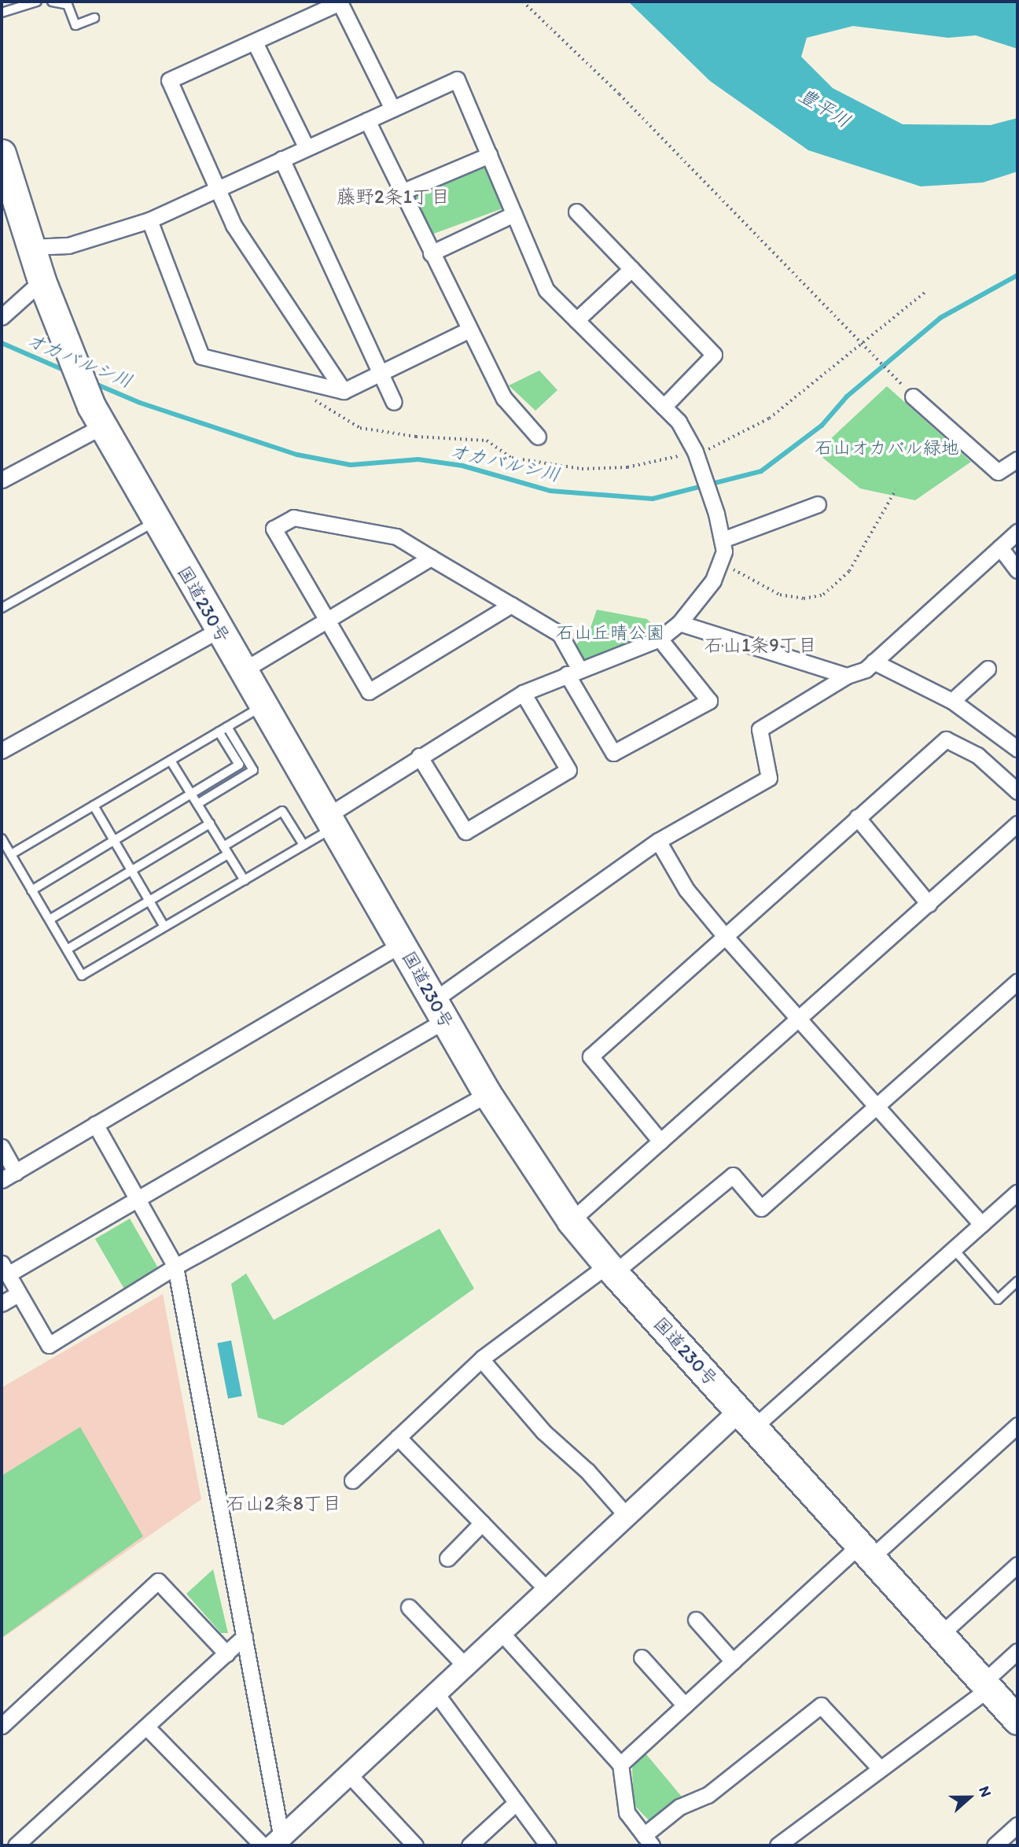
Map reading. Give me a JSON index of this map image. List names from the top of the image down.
{
  "streets": {
    "highway": ["国道230号"]
  },
  "districts": ["藤野2条1丁目", "石山1条9丁目", "石山2条8丁目"],
  "water": ["豊平川", "オカバルシ川"],
  "parks": ["石山オカバル緑地", "石山丘晴公園"],
  "north": "right"
}
